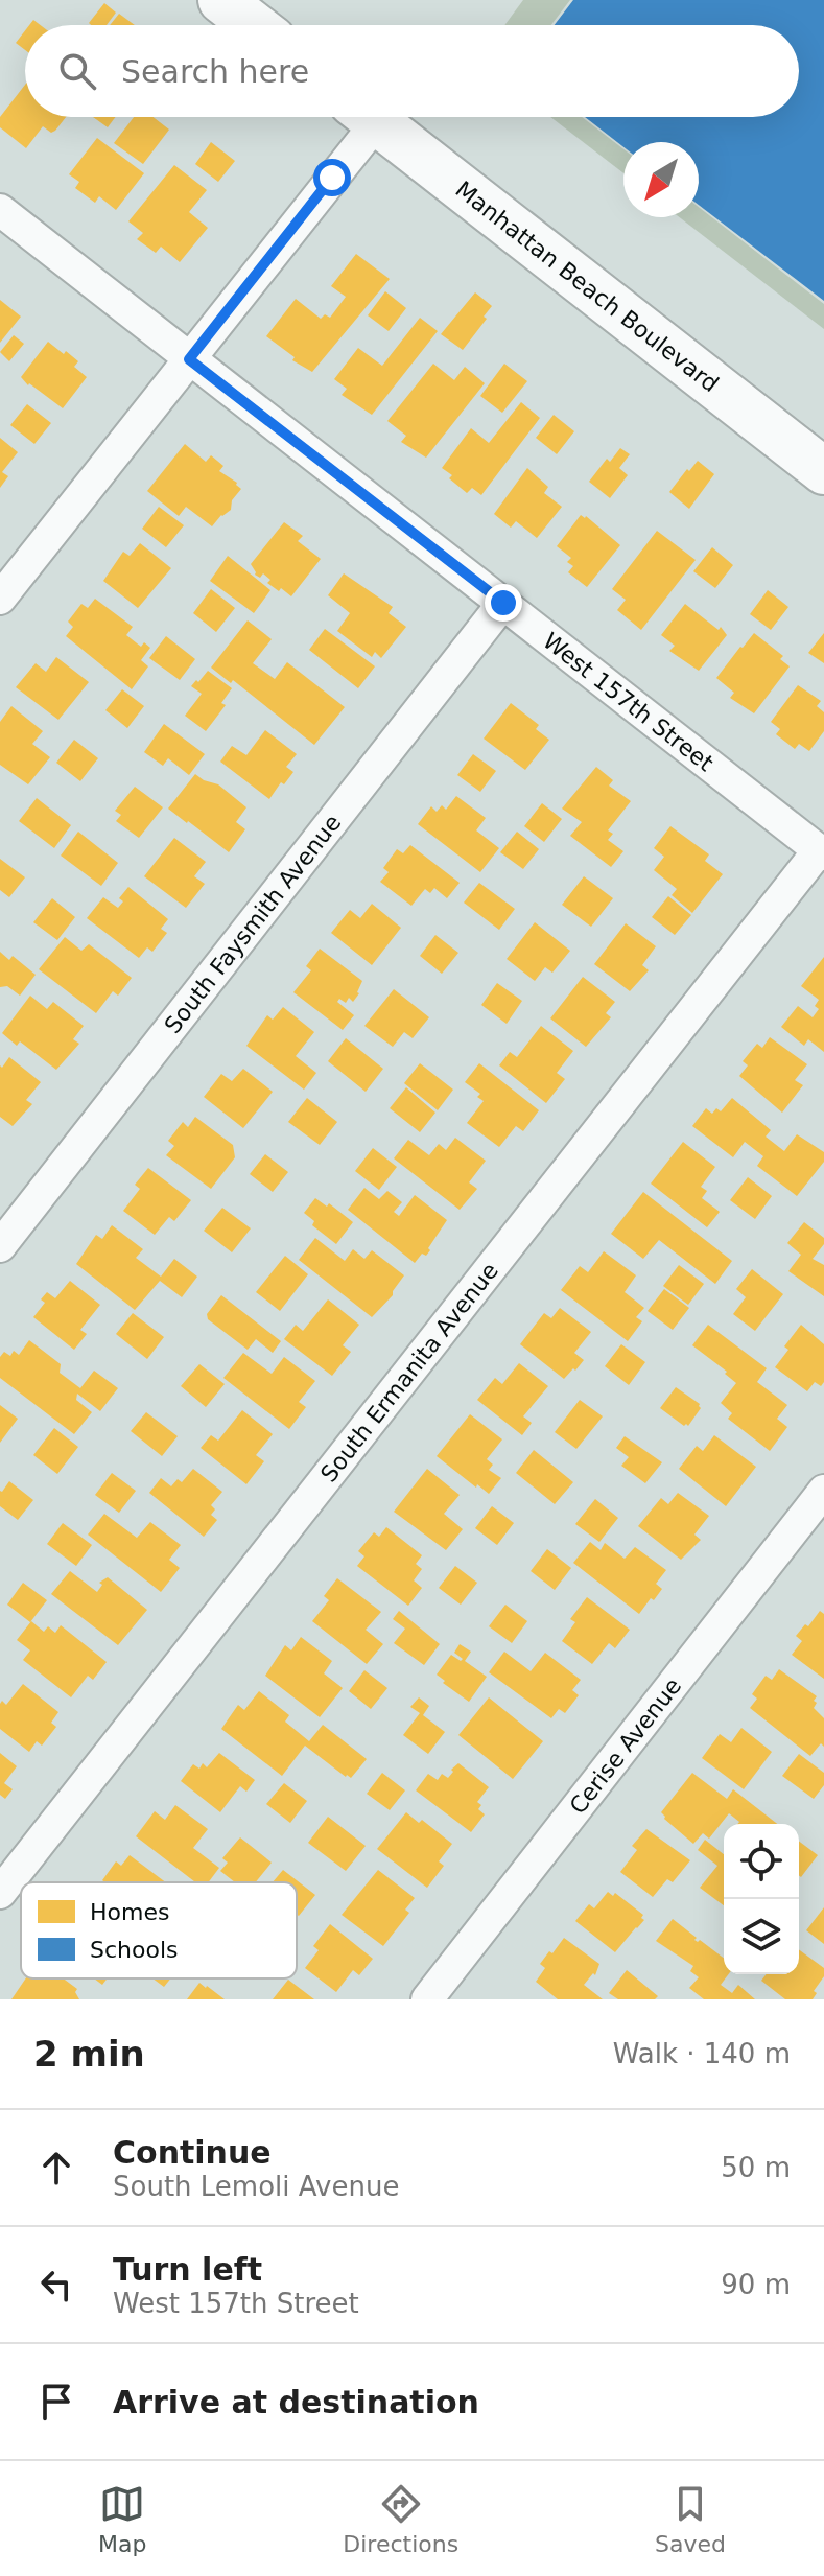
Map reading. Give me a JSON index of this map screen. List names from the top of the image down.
{
  "streets": {
    "main road": ["Manhattan Beach Boulevard"],
    "street": [
      "West 157th Street",
      "South Faysmith Avenue",
      "South Ermanita Avenue",
      "Cerise Avenue"
    ]
  },
  "crossings": [
    ["West 157th Street", "South Faysmith Avenue"],
    ["West 157th Street", "South Ermanita Avenue"]
  ],
  "legend": ["Homes", "Schools"],
  "north": "bottom left",
  "page": {
    "search": "Search here",
    "heading": ["2 min", "Walk · 140 m"],
    "list": [
      ["Continue", "South Lemoli Avenue", "50 m"],
      ["Turn left", "West 157th Street", "90 m"],
      "Arrive at destination"
    ],
    "nav": ["Map", "Directions", "Saved"]
  }
}
